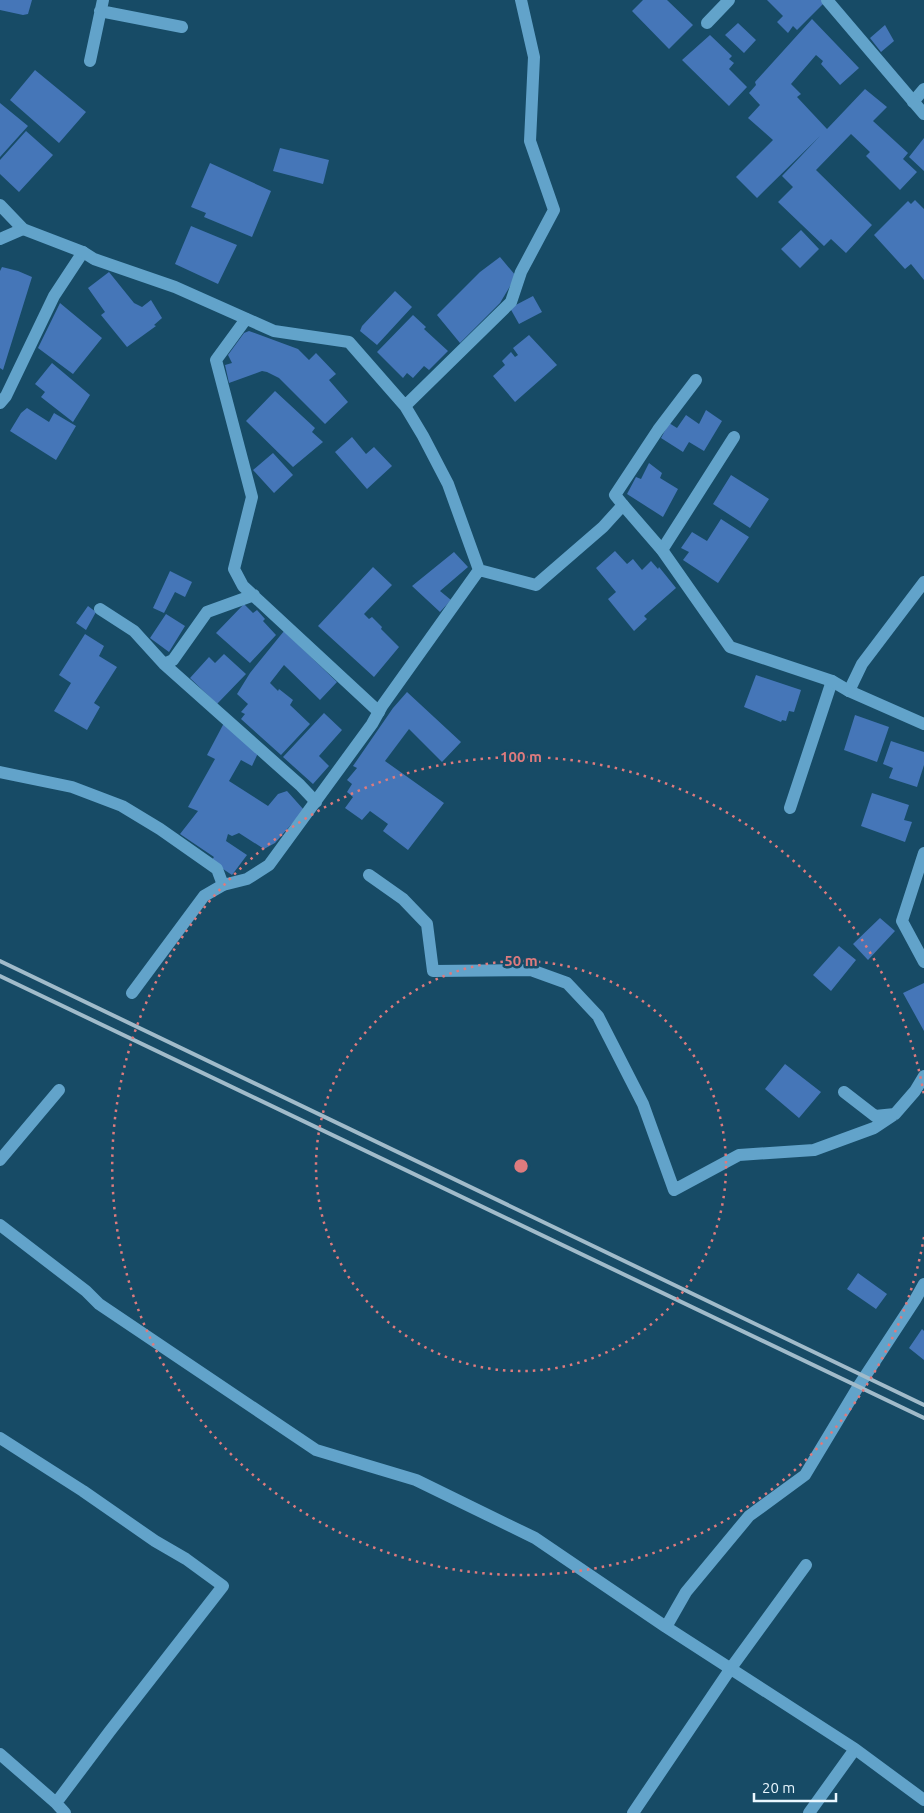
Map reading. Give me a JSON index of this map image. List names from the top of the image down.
{
  "scale_bar": "20 m",
  "rings": ["100 m", "50 m"]
}
